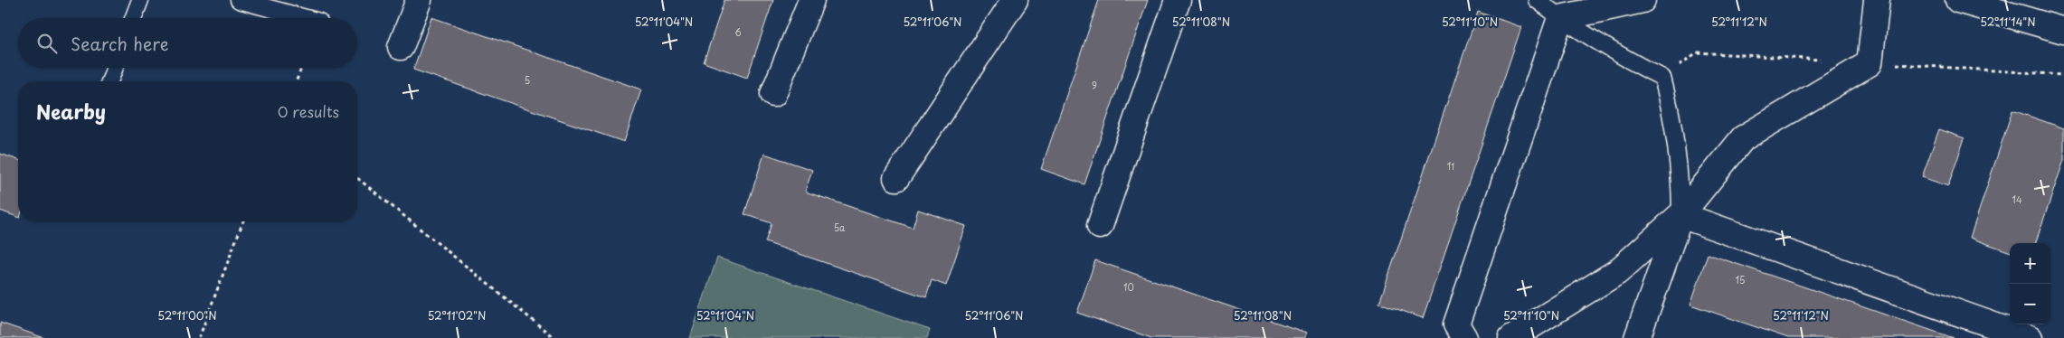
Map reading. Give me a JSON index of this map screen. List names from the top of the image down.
{
  "house_numbers": [
    "6",
    "5",
    "9",
    "11",
    "14",
    "5а",
    "15",
    "10"
  ],
  "page": {
    "search": "Search here",
    "heading": ["Nearby", "0 results"],
    "map_buttons": ["+", "−"]
  },
  "coordinates": [
    "52°11'04\"N",
    "52°11'06\"N",
    "52°11'08\"N",
    "52°11'10\"N",
    "52°11'12\"N",
    "52°11'14\"N",
    "52°11'00\"N",
    "52°11'02\"N"
  ]
}
